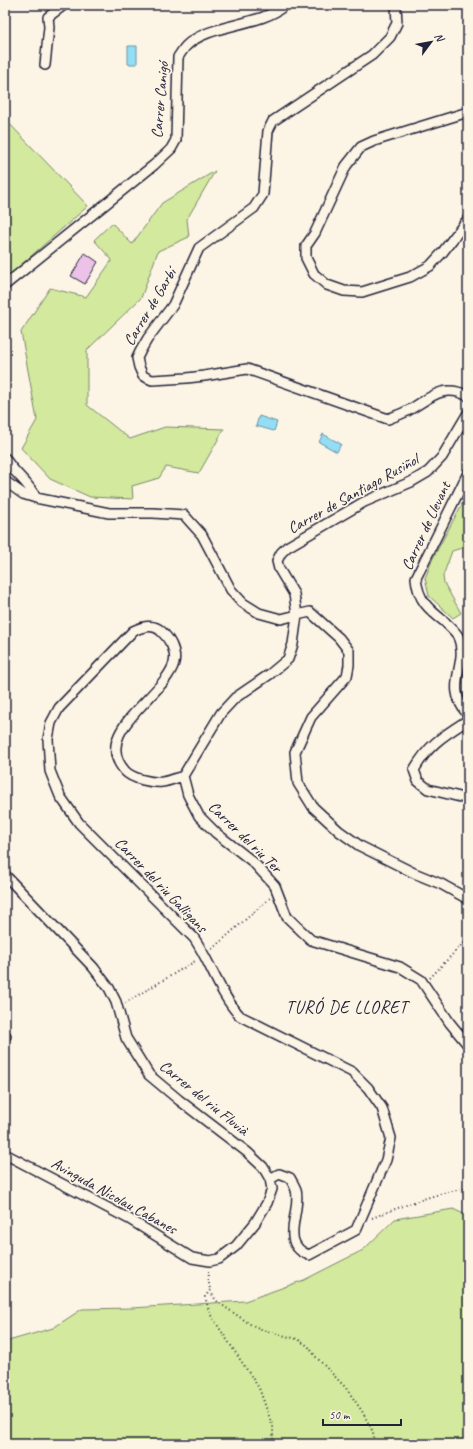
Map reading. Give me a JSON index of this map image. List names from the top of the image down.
{
  "streets": {
    "street": [
      "Carrer Canigó",
      "Carrer de Garbí",
      "Carrer de Santiago Rusiñol",
      "Carrer de Llevant",
      "Carrer del riu Ter",
      "Carrer del riu Galligans",
      "Carrer del riu Fluvià",
      "Avinguda Nicolau Cabanes"
    ]
  },
  "crossings": [
    ["Carrer del riu Ter", "Carrer del riu Galligans"],
    ["Carrer del riu Galligans", "Carrer del riu Fluvià"]
  ],
  "districts": ["TURÓ DE LLORET"],
  "scale_bar": "50 m",
  "north": "top right"
}
